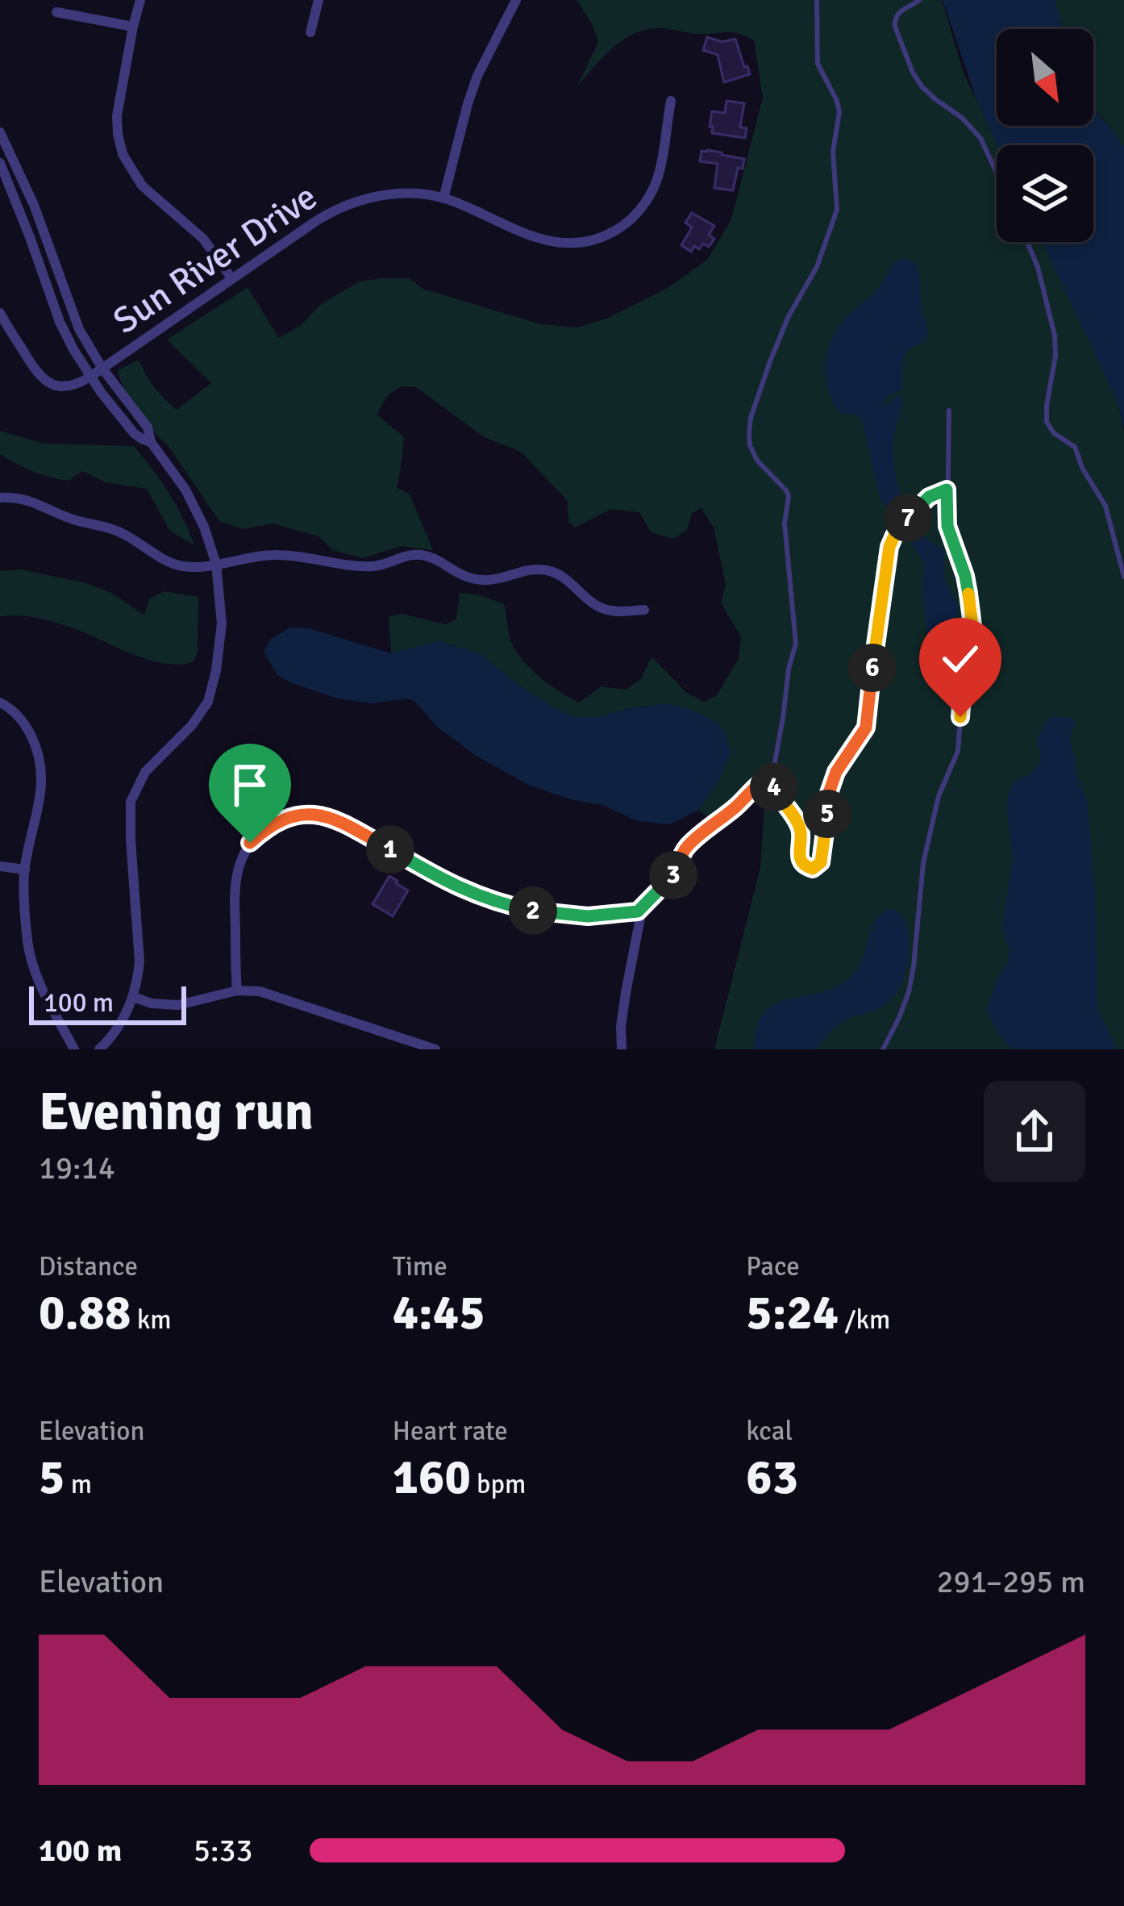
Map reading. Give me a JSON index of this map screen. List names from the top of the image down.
{
  "streets": {
    "street": ["Sun River Drive"]
  },
  "scale_bar": "100 m",
  "north": "bottom right",
  "page": {
    "pins": [
      "7",
      "6",
      "4",
      "5",
      "1",
      "3",
      "2"
    ],
    "scale": "100 m",
    "heading": ["Evening run", "19:14"],
    "stats": [
      ["Distance", "0.88 km"],
      ["Time", "4:45"],
      ["Pace", "5:24 /km"],
      ["Elevation", "5 m"],
      ["Heart rate", "160 bpm"],
      ["kcal", "63"]
    ],
    "chart": ["Elevation", "291–295 m"],
    "list": [
      {
        "name": "100 m",
        "note": "5:33"
      }
    ]
  }
}
